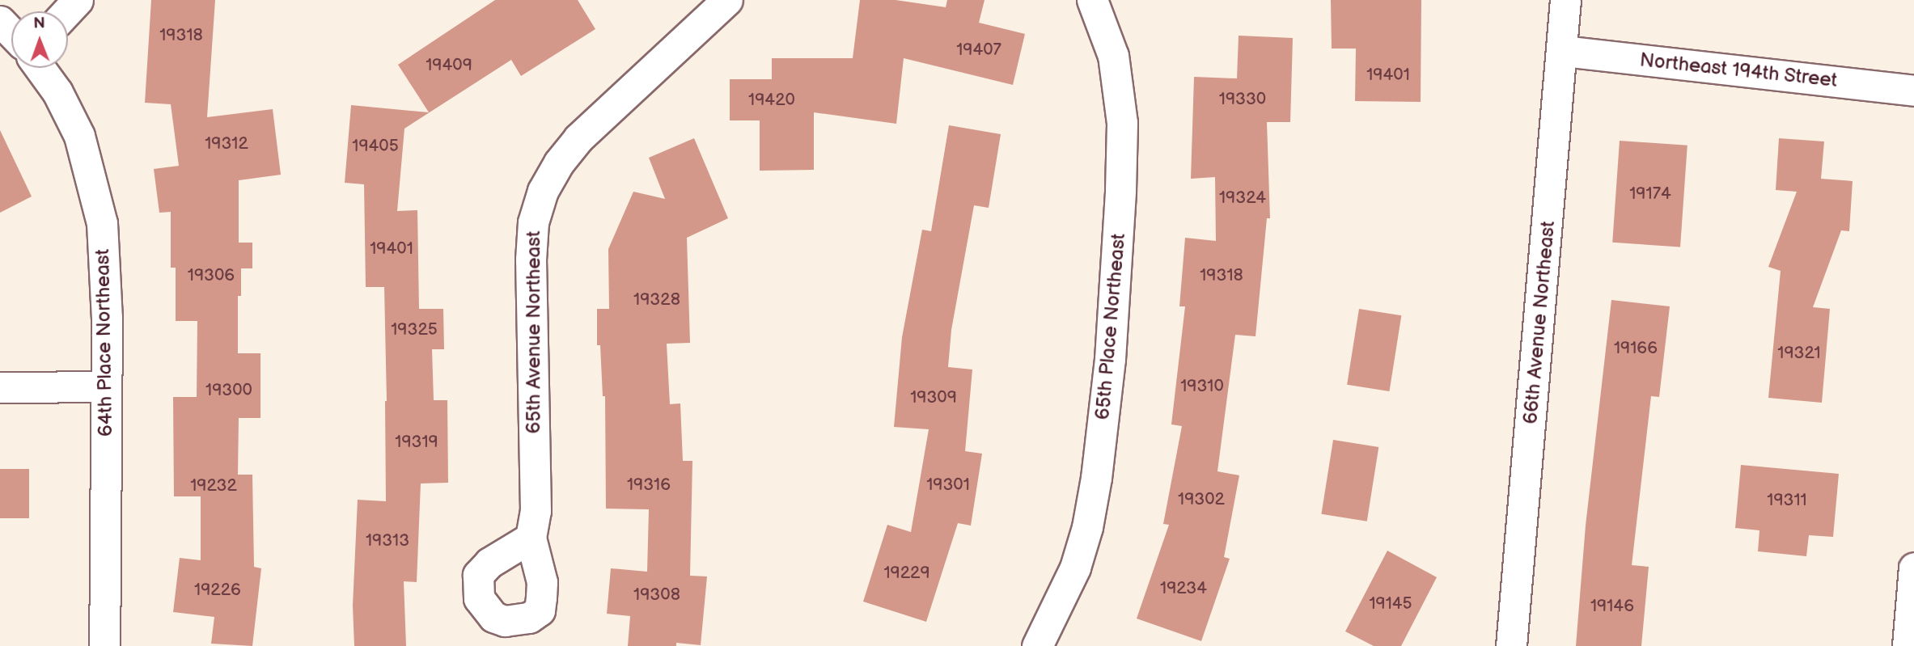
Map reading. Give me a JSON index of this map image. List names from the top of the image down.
{
  "streets": {
    "street": [
      "Northeast 194th Street",
      "66th Avenue Northeast",
      "65th Place Northeast",
      "65th Avenue Northeast",
      "64th Place Northeast"
    ]
  },
  "crossings": [
    ["Northeast 194th Street", "66th Avenue Northeast"]
  ],
  "house_numbers": [
    "19318",
    "19407",
    "19409",
    "19401",
    "19330",
    "19420",
    "19312",
    "19405",
    "19174",
    "19324",
    "19401",
    "19306",
    "19318",
    "19328",
    "19325",
    "19166",
    "19321",
    "19310",
    "19300",
    "19309",
    "19319",
    "19316",
    "19301",
    "19232",
    "19302",
    "19311",
    "19313",
    "19229",
    "19234",
    "19226",
    "19308",
    "19145",
    "19146"
  ],
  "north": "top"
}
